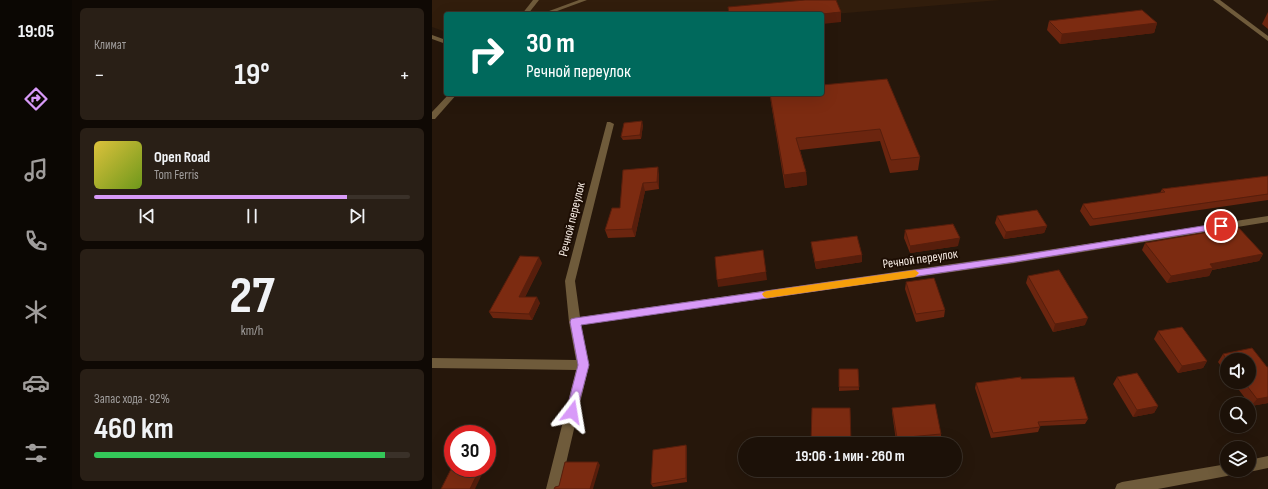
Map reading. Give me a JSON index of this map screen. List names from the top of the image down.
{
  "streets": {
    "street": ["Речной переулок"]
  },
  "page": {
    "tabs": "19:05",
    "tile": [
      "Климат",
      ["27", "km/h"],
      ["Запас хода · 92%", "460 km"]
    ],
    "turn": ["30 m", "Речной переулок"],
    "heat": ["−", "19°", "+"],
    "song": ["Open Road", "Tom Ferris"],
    "limit": "30",
    "trip": "19:06 · 1 мин · 260 m"
  }
}
